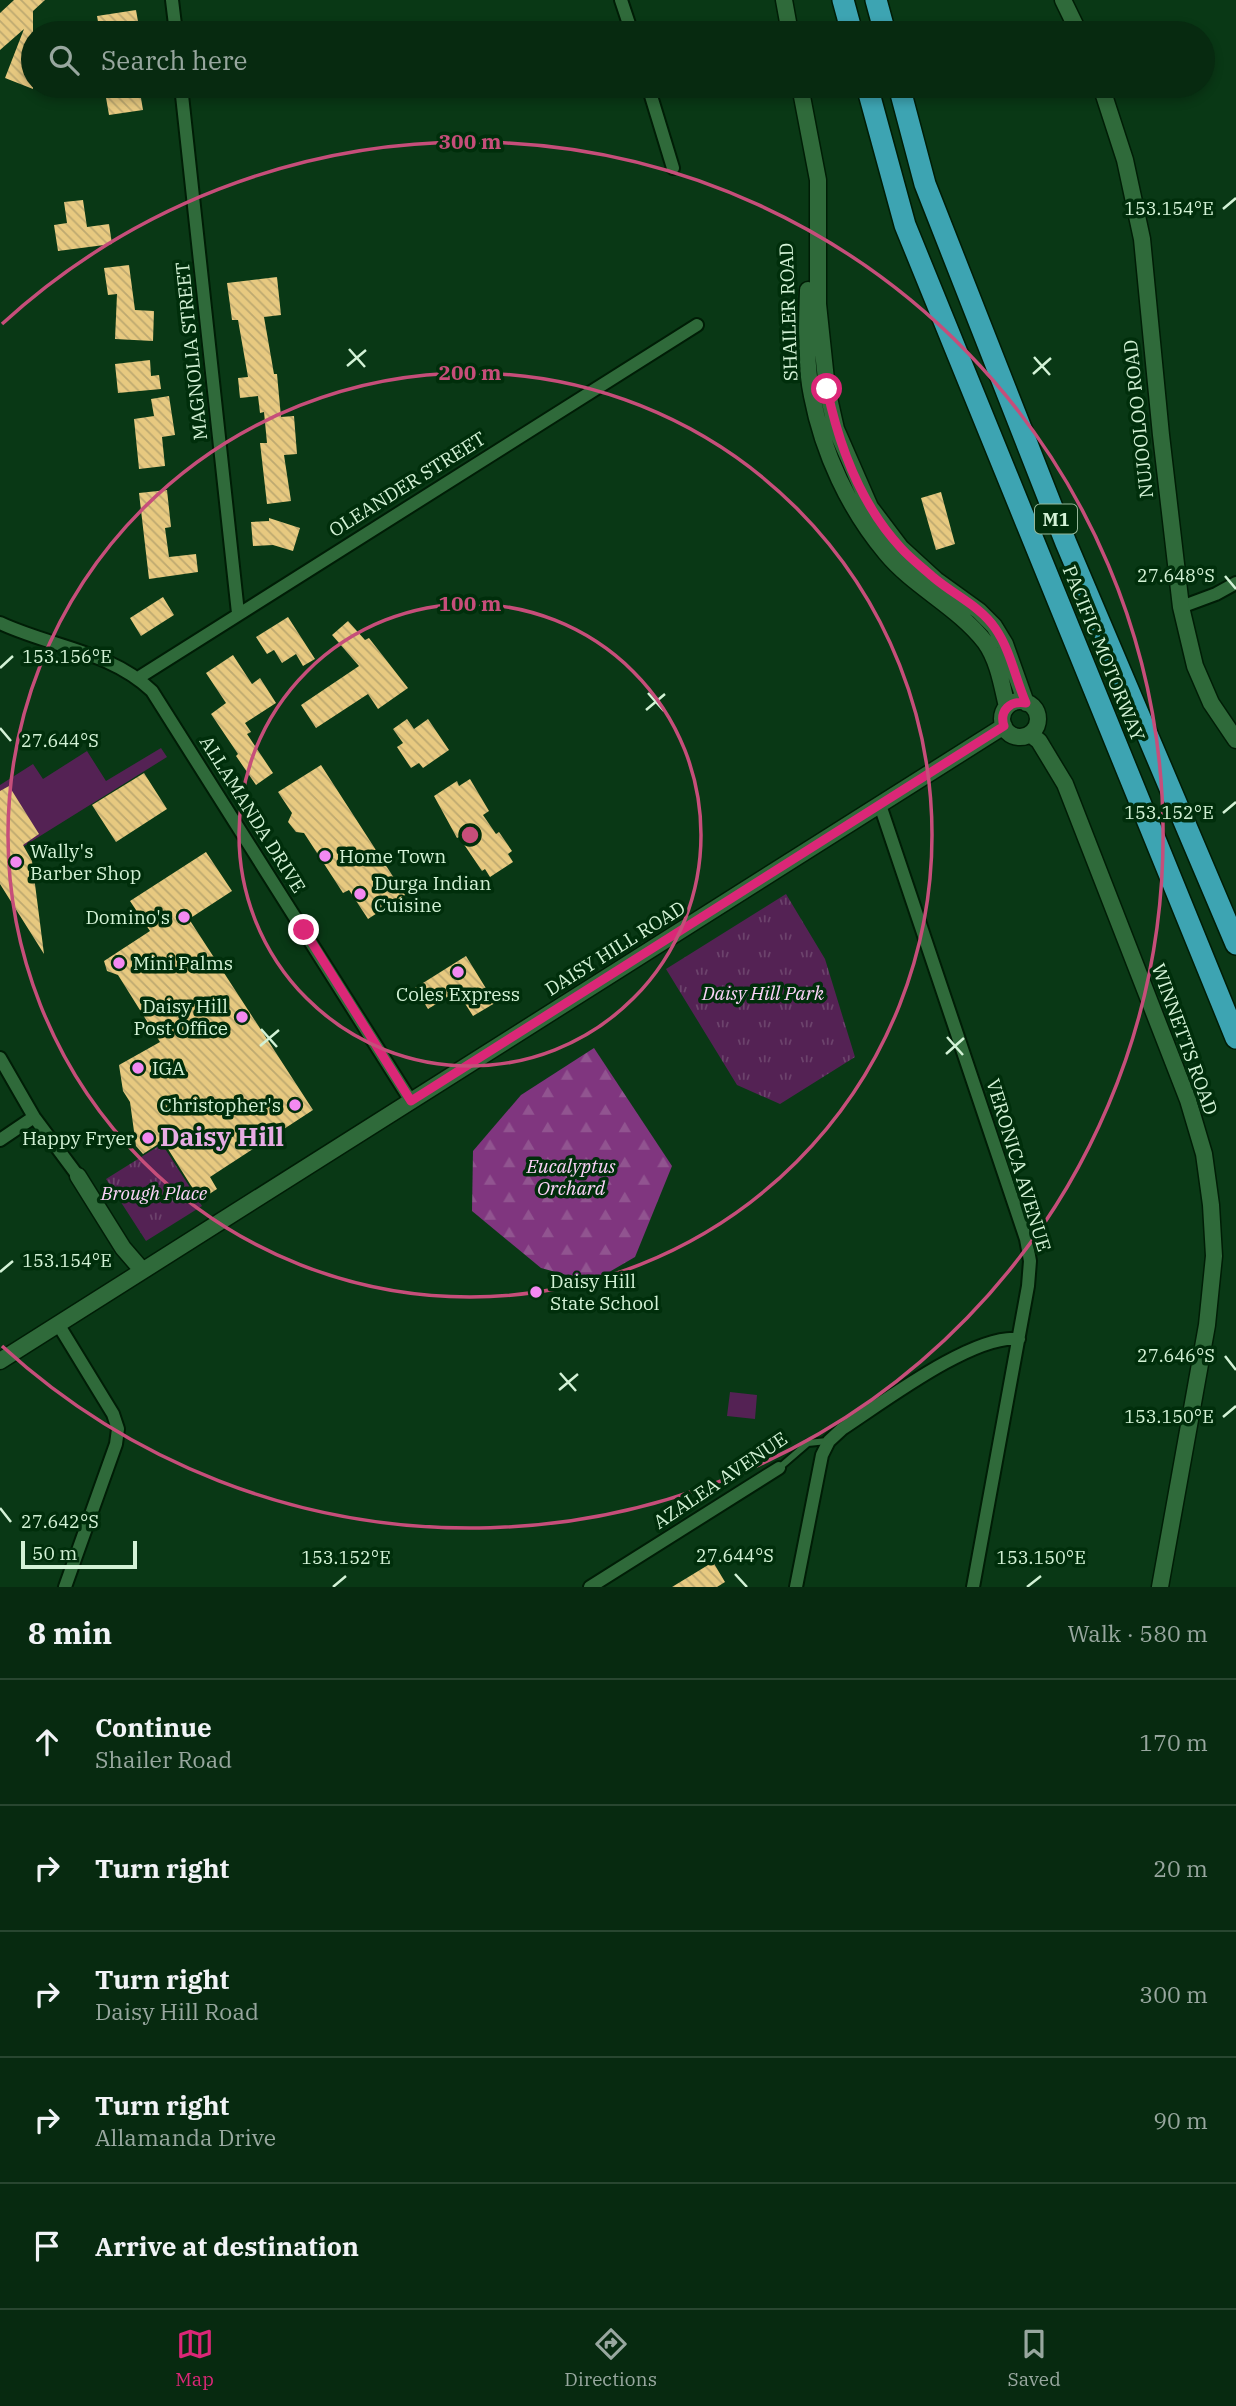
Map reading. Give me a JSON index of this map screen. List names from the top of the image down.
{
  "streets": {
    "highway": ["M1", "PACIFIC MOTORWAY"],
    "street": [
      "SHAILER ROAD",
      "MAGNOLIA STREET",
      "NUJOOLOO ROAD",
      "OLEANDER STREET",
      "ALLAMANDA DRIVE",
      "DAISY HILL ROAD",
      "WINNETTS ROAD",
      "VERONICA AVENUE",
      "AZALEA AVENUE"
    ]
  },
  "crossings": [
    ["SHAILER ROAD", "DAISY HILL ROAD"],
    ["SHAILER ROAD", "WINNETTS ROAD"],
    ["MAGNOLIA STREET", "OLEANDER STREET"],
    ["OLEANDER STREET", "ALLAMANDA DRIVE"],
    ["ALLAMANDA DRIVE", "DAISY HILL ROAD"],
    ["DAISY HILL ROAD", "WINNETTS ROAD"],
    ["DAISY HILL ROAD", "VERONICA AVENUE"],
    ["VERONICA AVENUE", "AZALEA AVENUE"]
  ],
  "districts": ["Daisy Hill"],
  "parks": ["Daisy Hill Park", "Eucalyptus Orchard", "Brough Place"],
  "places": [
    "Home Town",
    "Wally's Barber Shop",
    "Durga Indian Cuisine",
    "Domino's",
    "Mini Palms",
    "Coles Express",
    "Daisy Hill Post Office",
    "IGA",
    "Christopher's",
    "Happy Fryer",
    "Daisy Hill State School"
  ],
  "scale_bar": "50 m",
  "page": {
    "search": "Search here",
    "scale": "50 m",
    "heading": ["8 min", "Walk · 580 m"],
    "list": [
      ["Continue", "Shailer Road", "170 m"],
      ["Turn right", "20 m"],
      ["Turn right", "Daisy Hill Road", "300 m"],
      ["Turn right", "Allamanda Drive", "90 m"],
      "Arrive at destination"
    ],
    "nav": ["Map", "Directions", "Saved"]
  },
  "coordinates": [
    "153.154°E",
    "27.648°S",
    "153.156°E",
    "27.644°S",
    "153.152°E",
    "27.646°S",
    "153.150°E",
    "27.642°S"
  ],
  "rings": ["300 m", "200 m", "100 m"]
}
